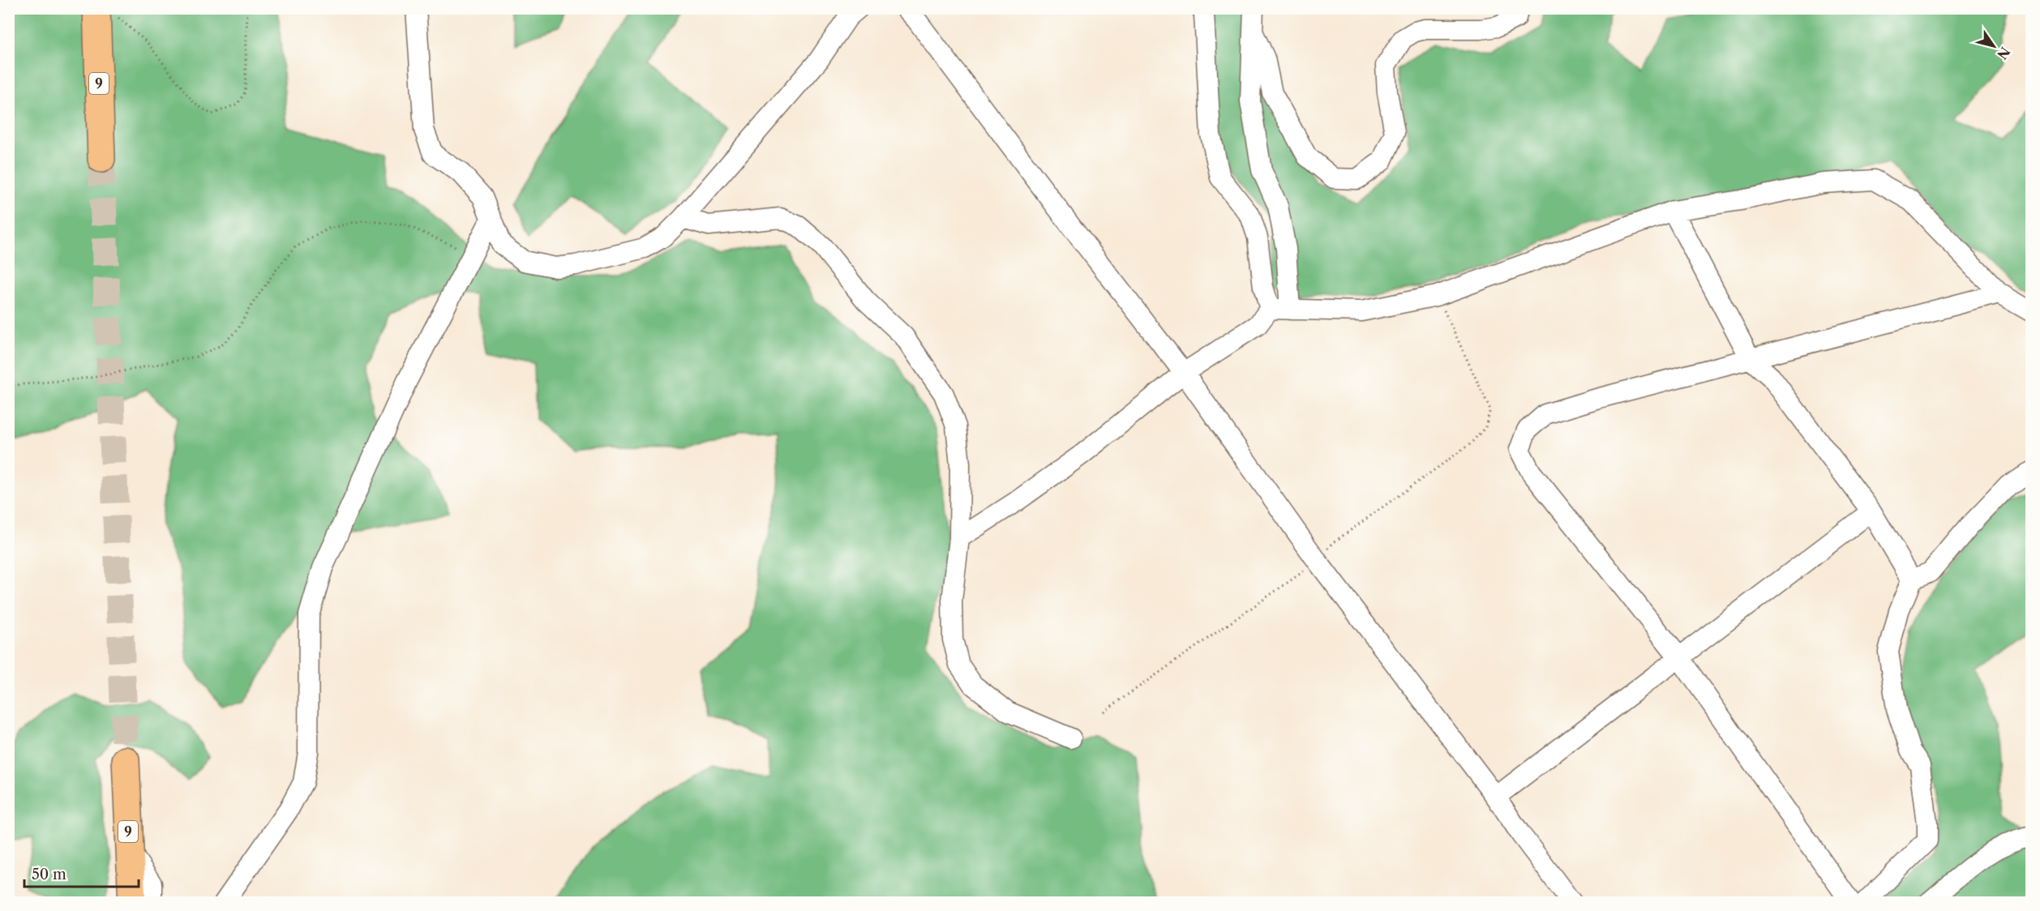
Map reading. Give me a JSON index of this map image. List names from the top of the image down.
{
  "streets": {
    "highway": ["9"]
  },
  "scale_bar": "50 m",
  "north": "bottom right"
}
